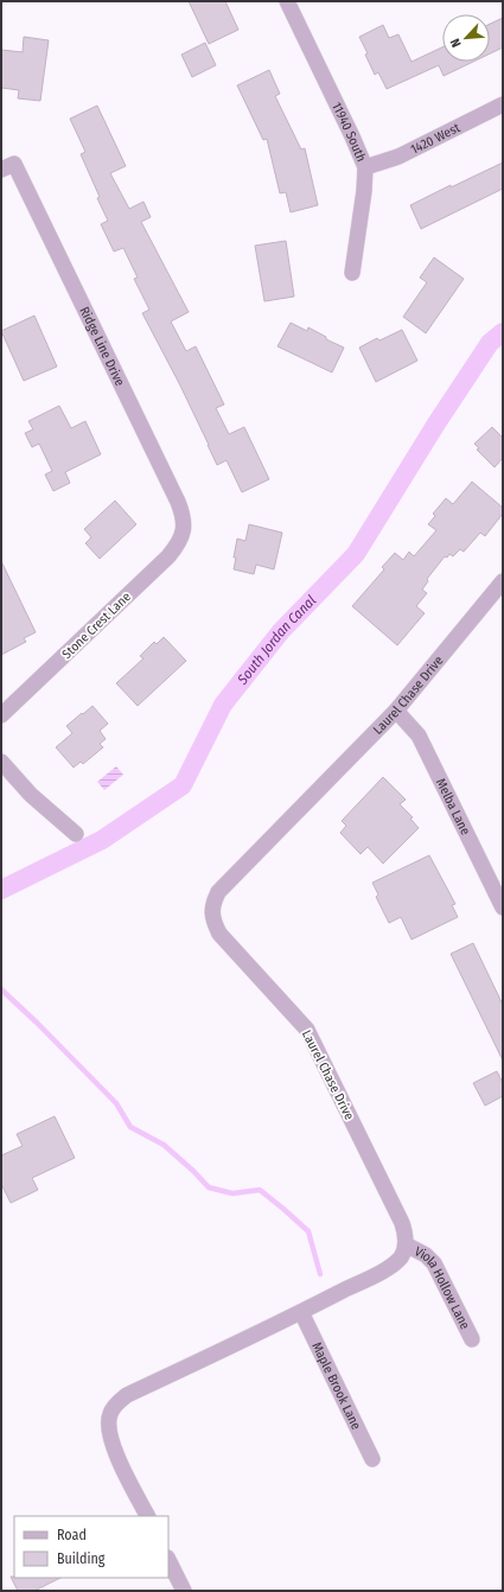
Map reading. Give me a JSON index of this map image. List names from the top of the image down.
{
  "streets": {
    "street": [
      "11940 South",
      "1420 West",
      "Ridge Line Drive",
      "Stone Crest Lane",
      "Laurel Chase Drive",
      "Melba Lane",
      "Viola Hollow Lane",
      "Maple Brook Lane"
    ]
  },
  "crossings": [
    ["11940 South", "1420 West"],
    ["Ridge Line Drive", "Stone Crest Lane"],
    ["Laurel Chase Drive", "Melba Lane"],
    ["Laurel Chase Drive", "Viola Hollow Lane"]
  ],
  "water": ["South Jordan Canal"],
  "legend": ["Road", "Building"],
  "north": "bottom left"
}
